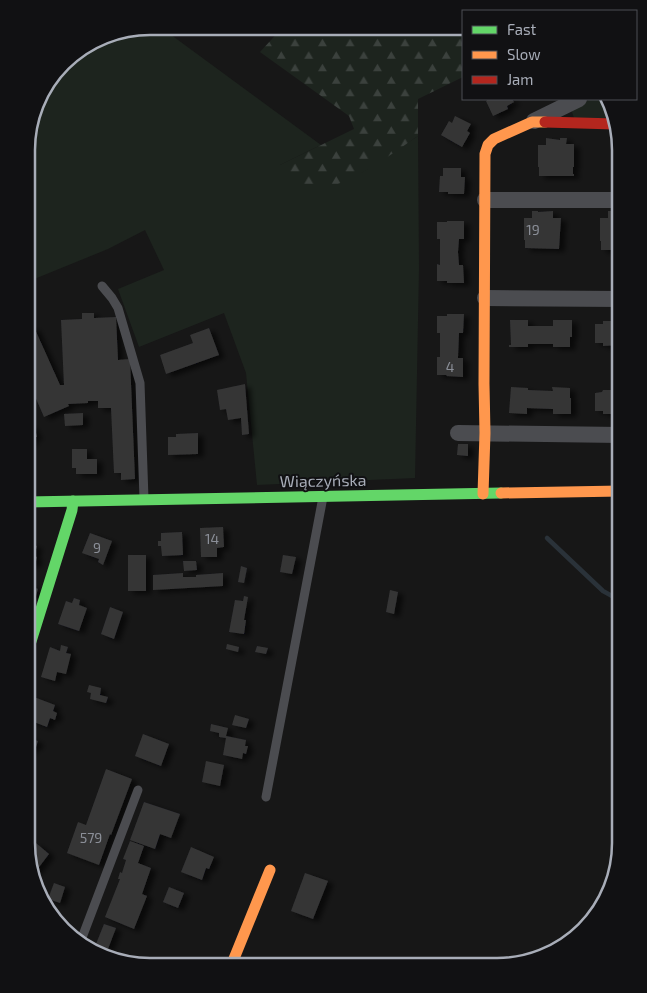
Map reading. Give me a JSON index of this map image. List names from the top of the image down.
{
  "streets": {
    "street": ["Wiączyńska"]
  },
  "house_numbers": [
    "19",
    "4",
    "14",
    "9",
    "579"
  ],
  "legend": ["Fast", "Slow", "Jam"]
}
